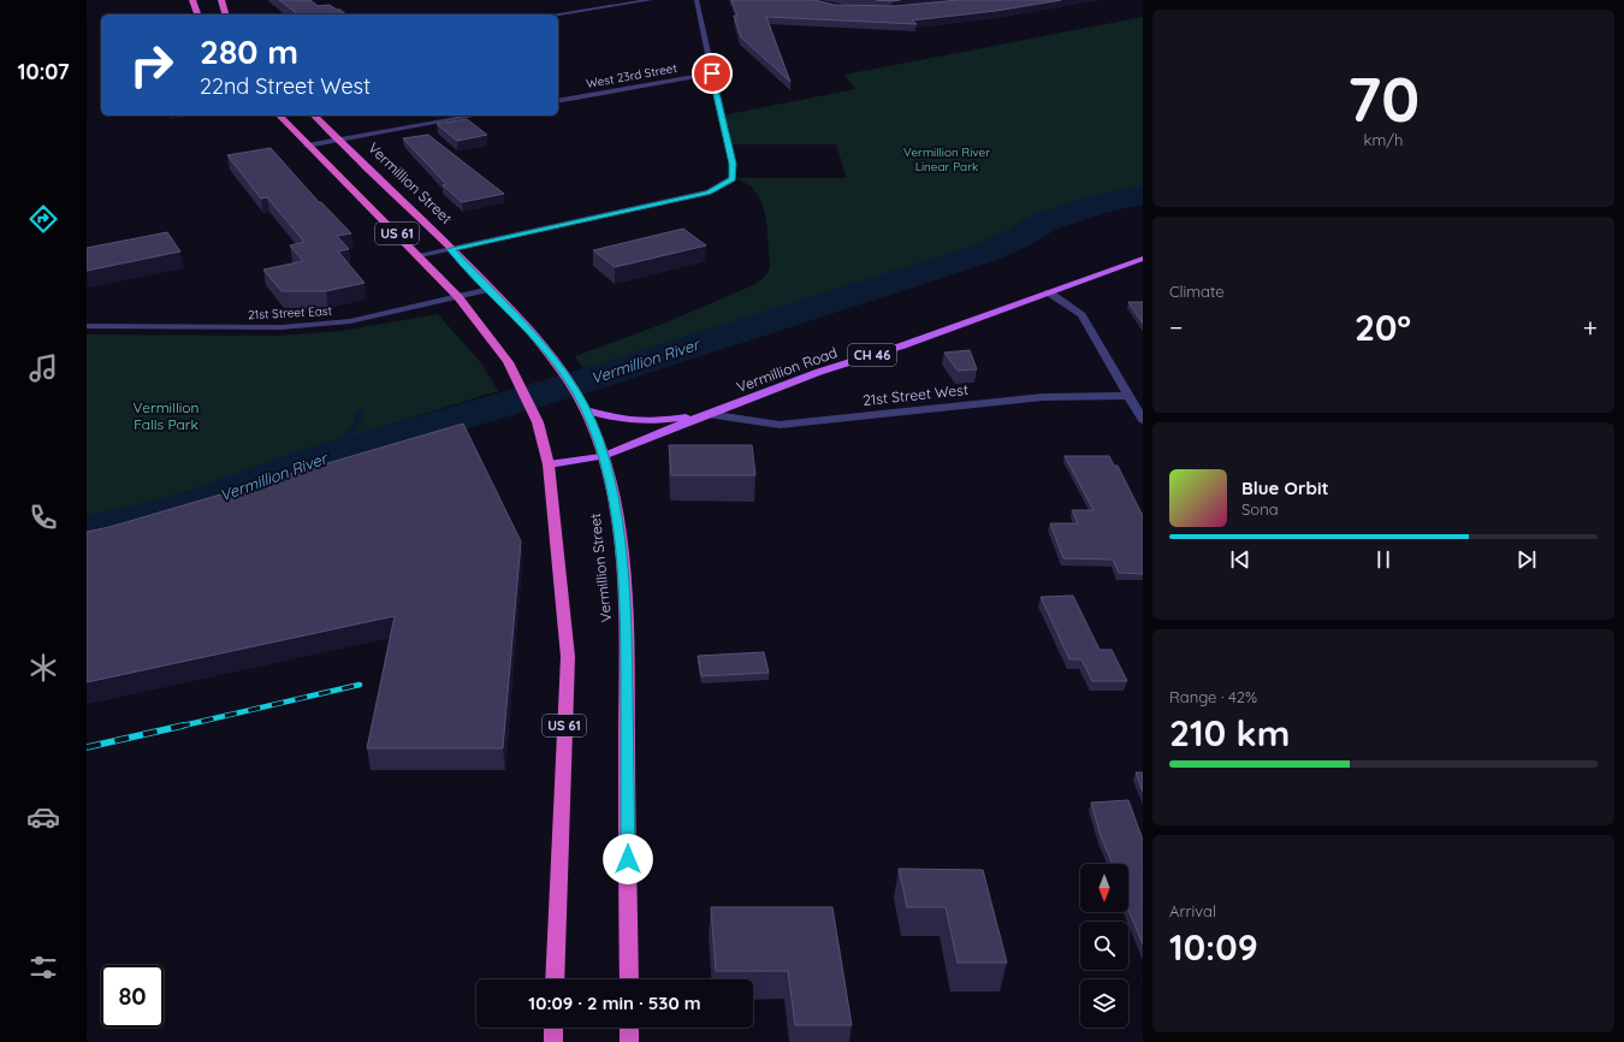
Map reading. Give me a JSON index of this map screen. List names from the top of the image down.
{
  "streets": {
    "highway": ["Vermillion Street", "US 61"],
    "main road": ["CH 46", "Vermillion Road"],
    "street": ["West 23rd Street", "21st Street East", "21st Street West"]
  },
  "crossings": [
    ["Vermillion Street", "21st Street East"],
    ["Vermillion Street", "Vermillion Road"],
    ["US 61", "21st Street East"],
    ["US 61", "Vermillion Road"],
    ["Vermillion Road", "21st Street West"]
  ],
  "water": ["Vermillion River"],
  "parks": ["Vermillion River Linear Park", "Vermillion Falls Park"],
  "north": "bottom",
  "page": {
    "tabs": "10:07",
    "tile": [
      ["70", "km/h"],
      "Climate",
      ["Range · 42%", "210 km"],
      ["Arrival", "10:09"]
    ],
    "turn": ["280 m", "22nd Street West"],
    "heat": ["−", "20°", "+"],
    "song": ["Blue Orbit", "Sona"],
    "limit": "80",
    "trip": "10:09 · 2 min · 530 m"
  }
}
